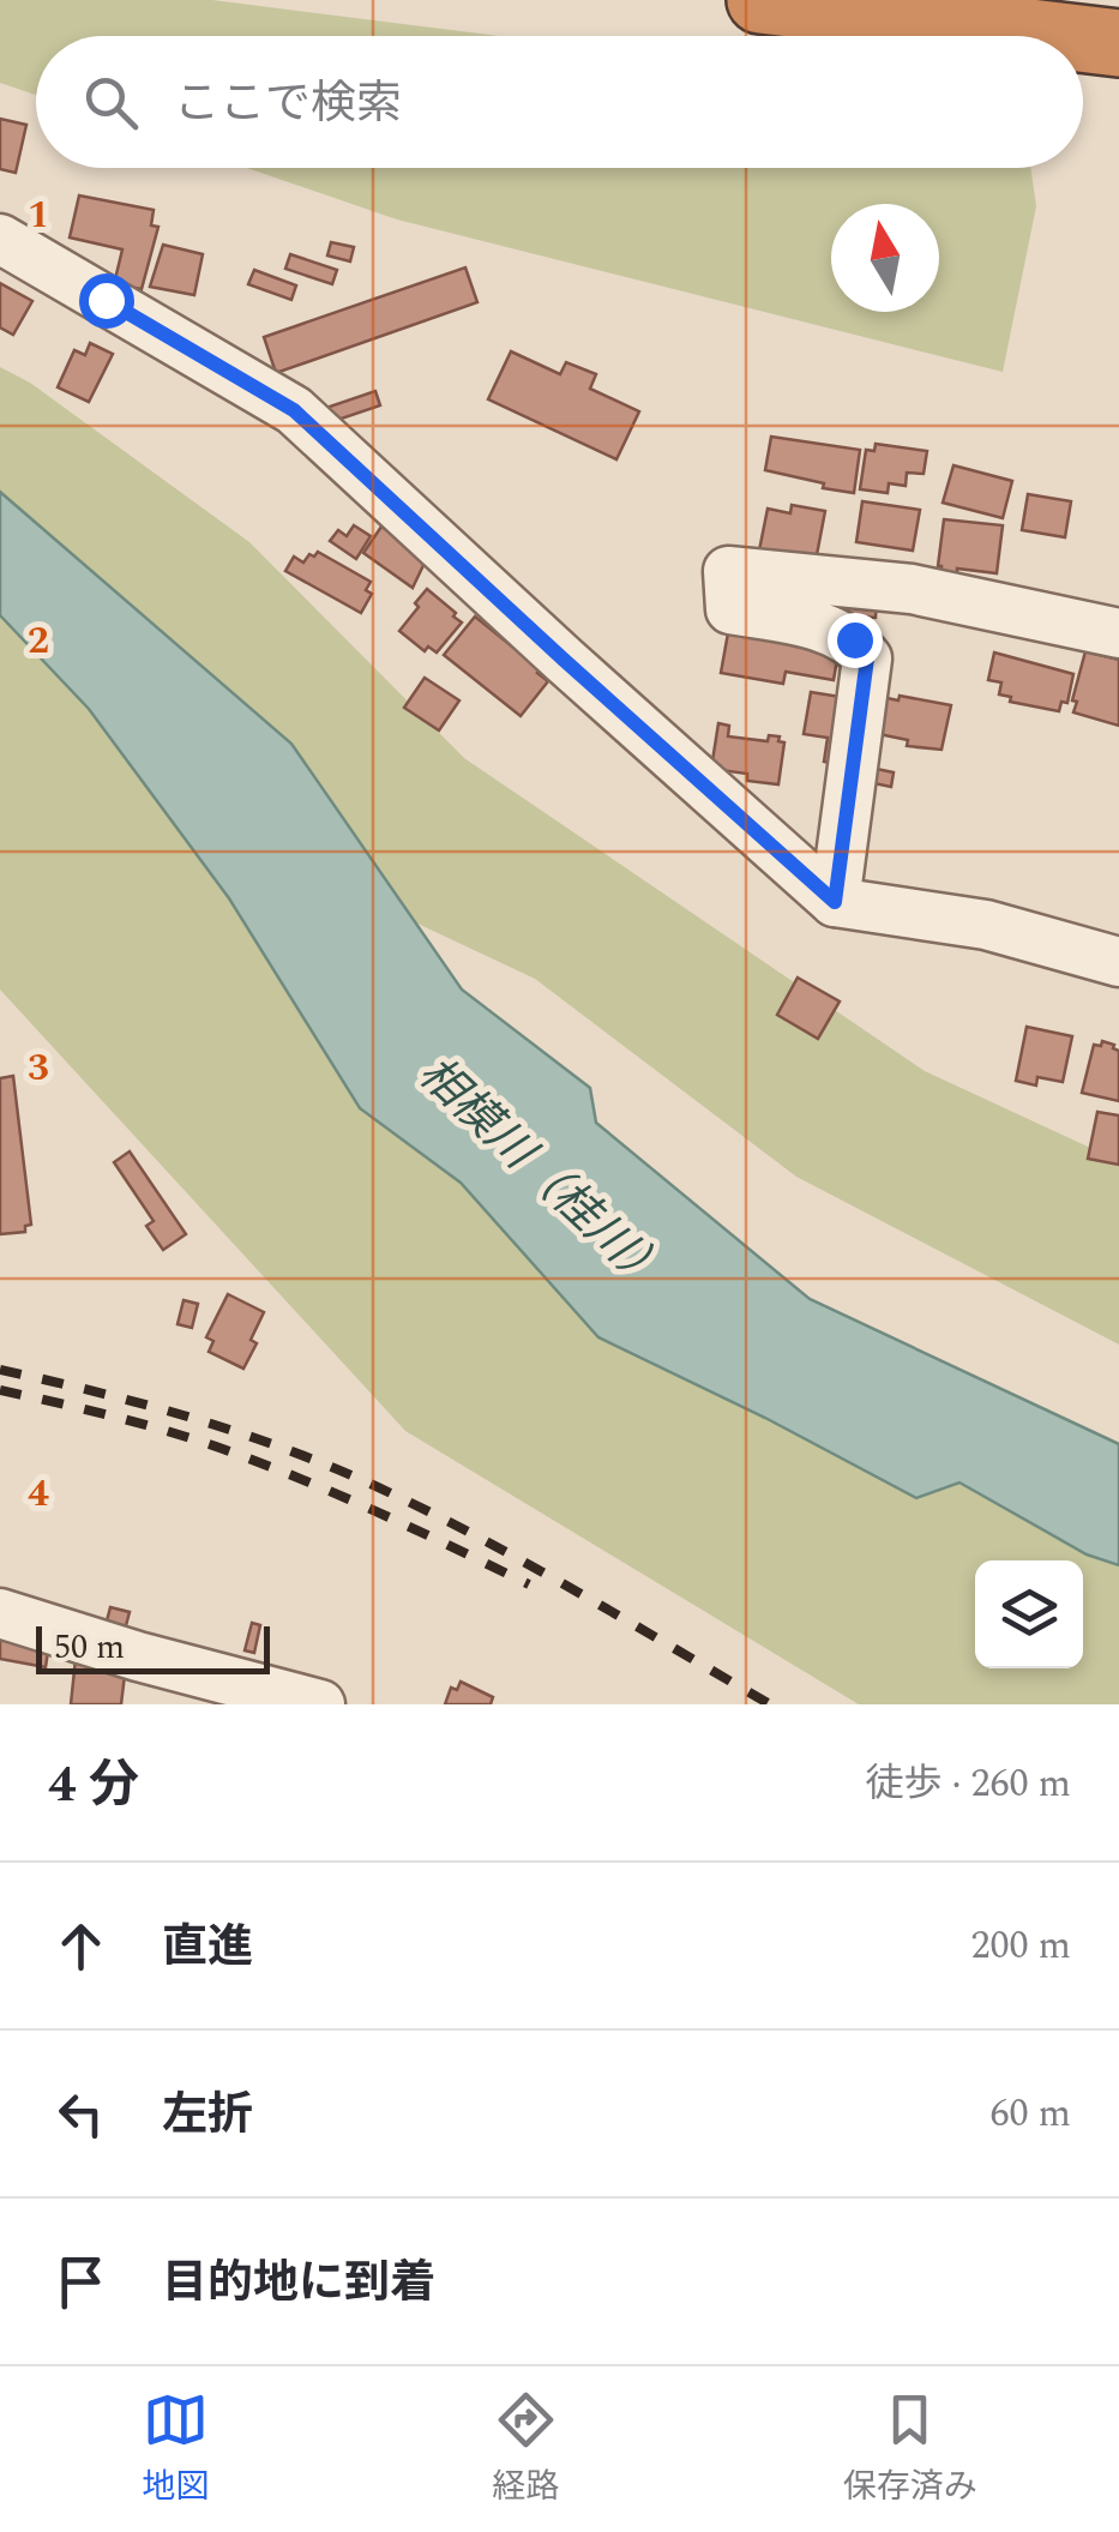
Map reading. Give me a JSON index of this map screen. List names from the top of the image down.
{
  "water": ["相模川（桂川）"],
  "scale_bar": "50 m",
  "north": "top",
  "page": {
    "search": "ここで検索",
    "scale": "50 m",
    "heading": ["4 分", "徒歩 · 260 m"],
    "list": [
      ["直進", "200 m"],
      ["左折", "60 m"],
      "目的地に到着"
    ],
    "nav": ["地図", "経路", "保存済み"]
  },
  "grid": {
    "rows": [
      "1",
      "2",
      "3",
      "4"
    ]
  }
}
